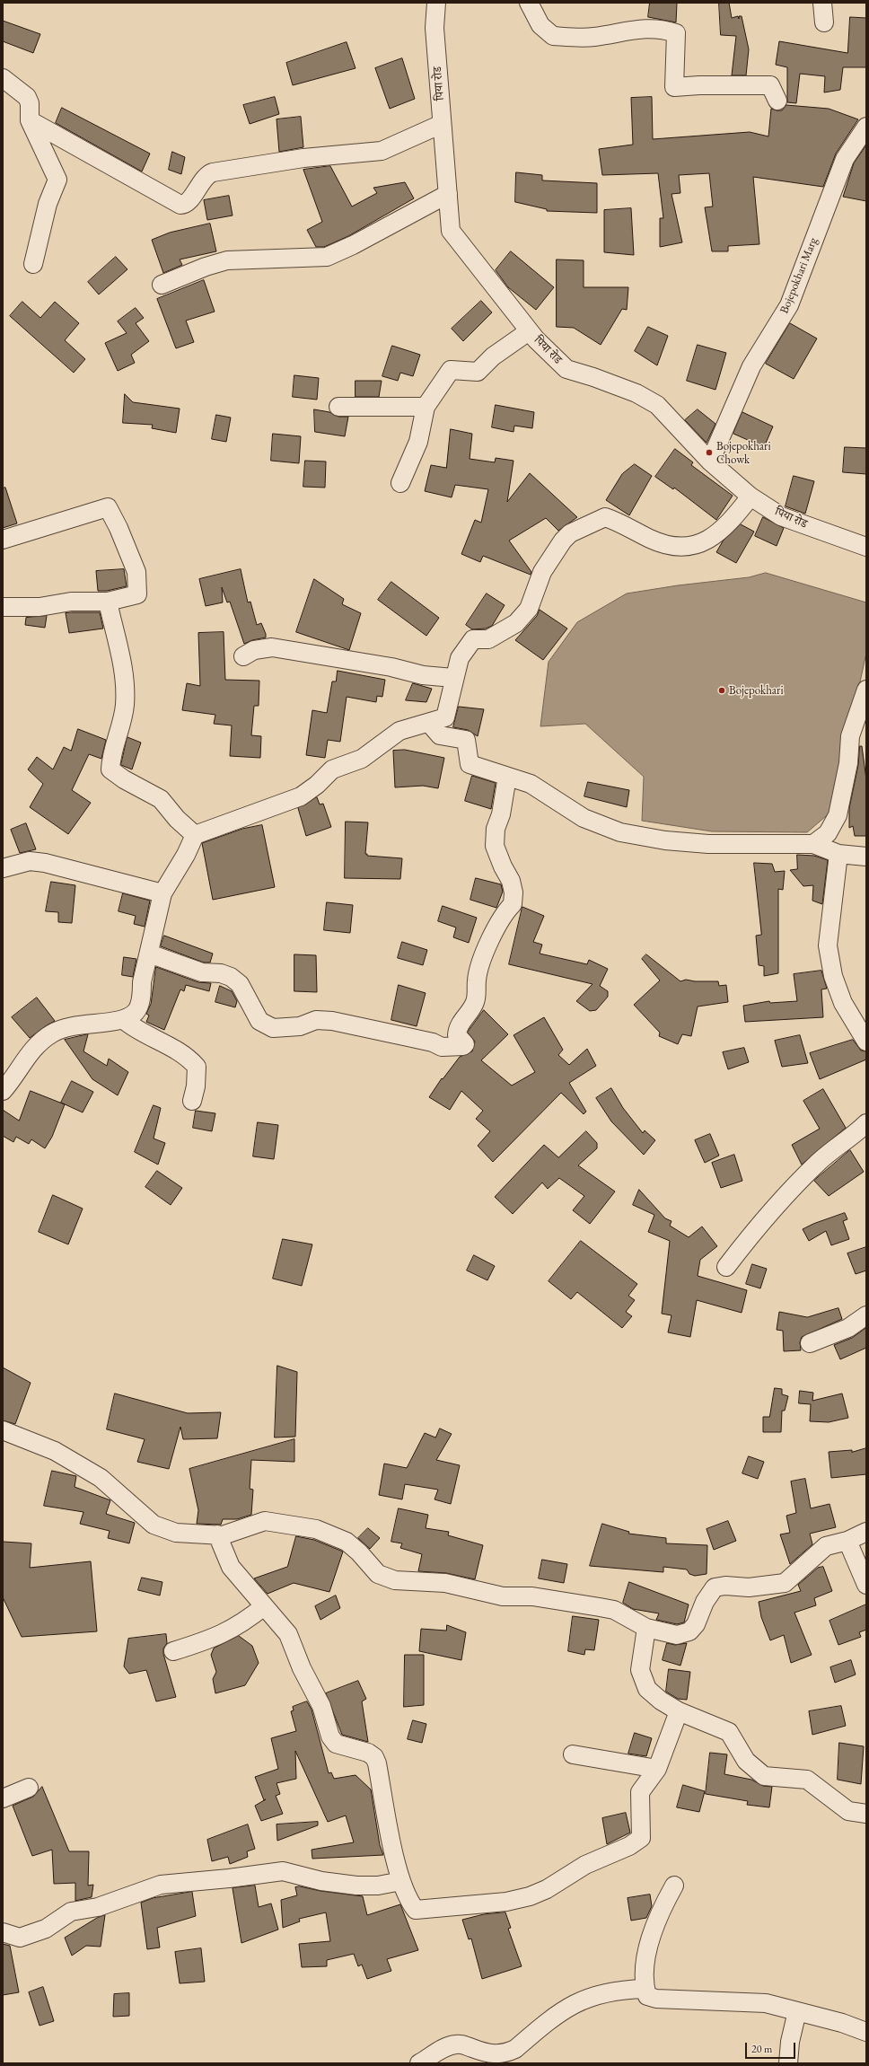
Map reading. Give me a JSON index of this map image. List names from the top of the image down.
{
  "streets": {
    "street": ["पिया रोड", "Bojepokhari Marg"]
  },
  "crossings": [
    ["पिया रोड", "Bojepokhari Marg"]
  ],
  "places": ["Bojepokhari Chowk", "Bojepokhari"],
  "scale_bar": "20 m"
}
